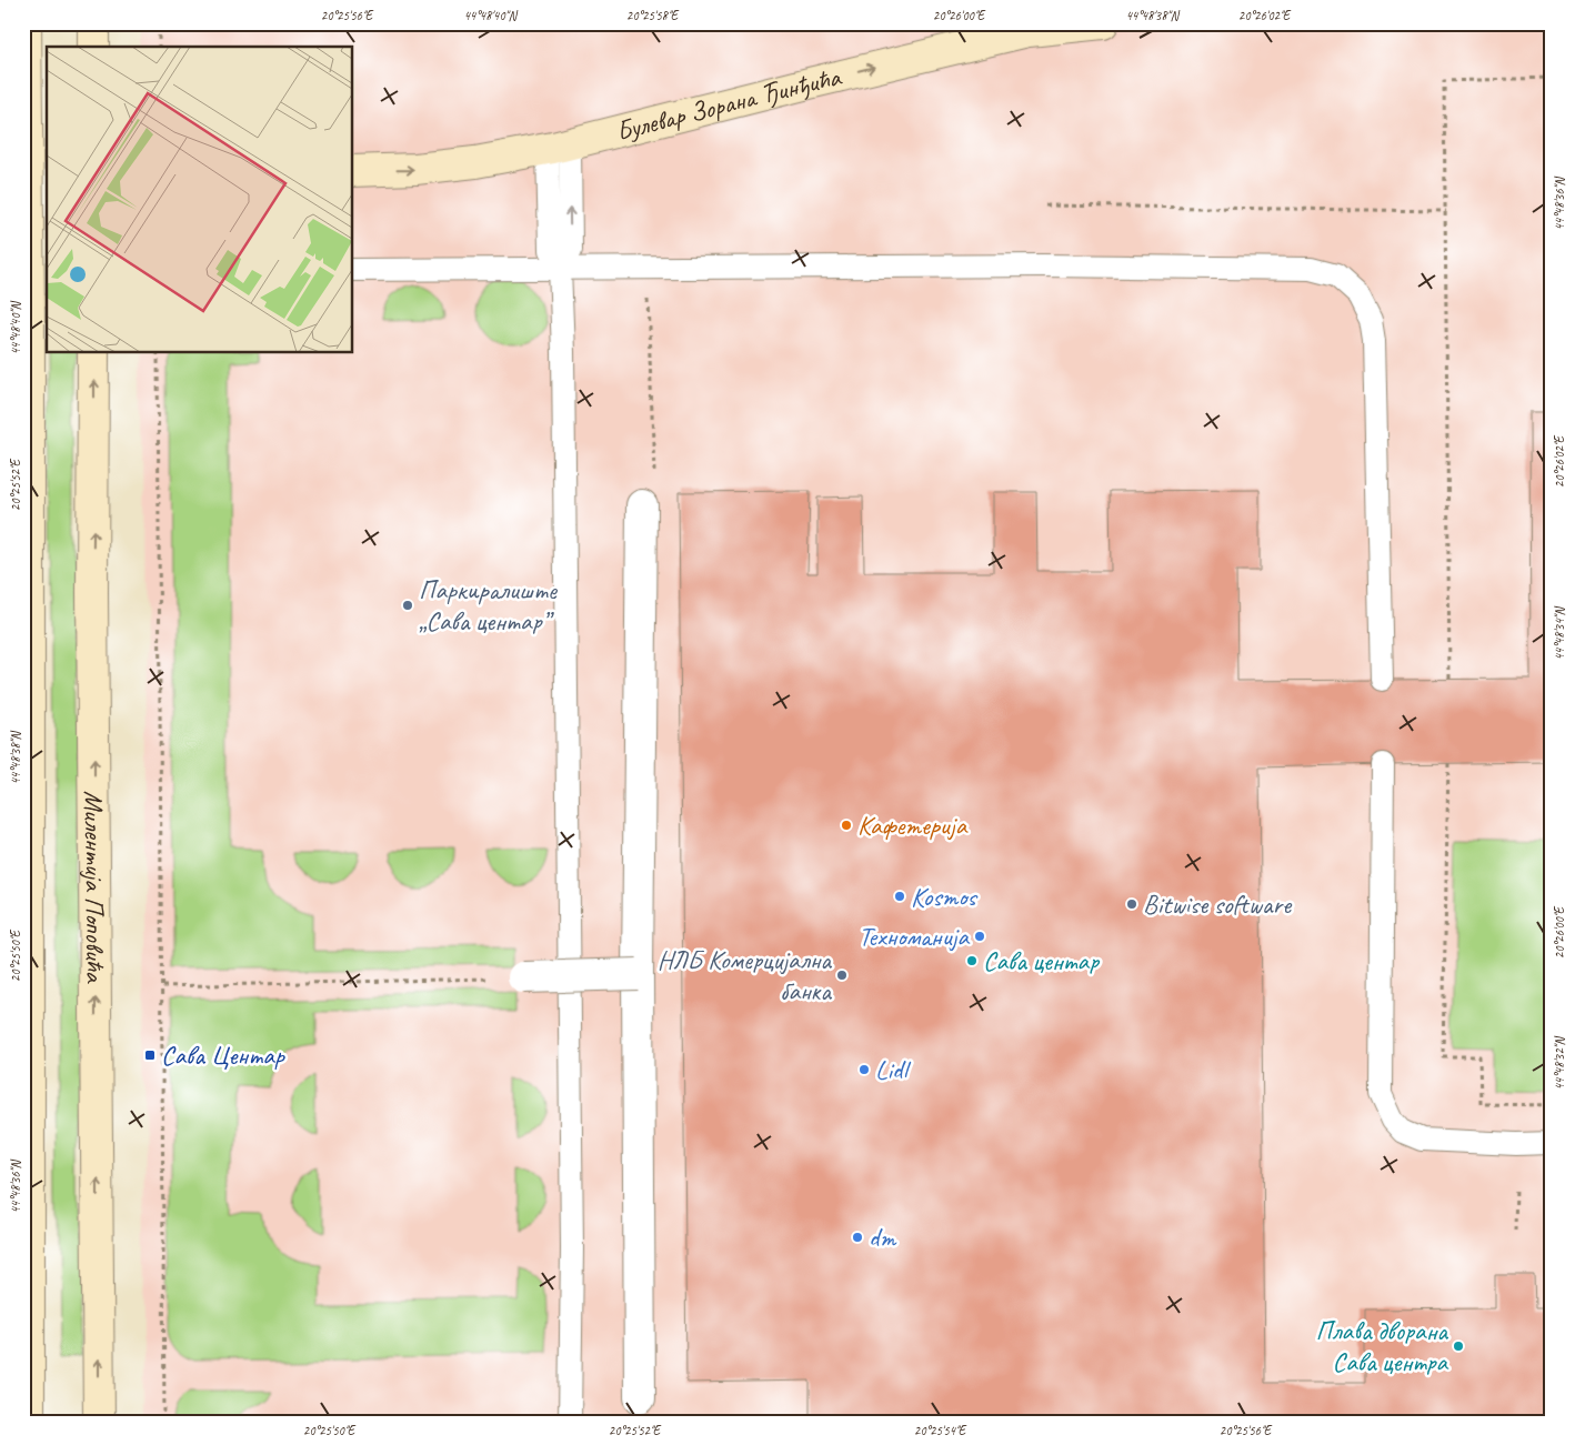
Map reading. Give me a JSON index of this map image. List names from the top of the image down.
{
  "streets": {
    "street": ["Булевар Зорана Ђинђића", "Милентија Поповића"]
  },
  "one_way": ["Булевар Зорана Ђинђића"],
  "places": {
    "other": [
      "Паркиралиште „Сава центар”",
      "Кафетерија",
      "Kosmos",
      "Bitwise software",
      "Техноманија",
      "Сава центар",
      "НЛБ Комерцијална банка",
      "Lidl",
      "dm",
      "Плава дворана Сава центра"
    ],
    "transit": ["Сава Центар"]
  },
  "coordinates": [
    "20°25'56\"E",
    "44°48'40\"N",
    "20°25'58\"E",
    "20°26'00\"E",
    "44°48'38\"N",
    "20°26'02\"E",
    "44°48'36\"N",
    "20°25'52\"E",
    "44°48'34\"N",
    "20°25'50\"E",
    "44°48'32\"N",
    "20°25'54\"E"
  ]
}
